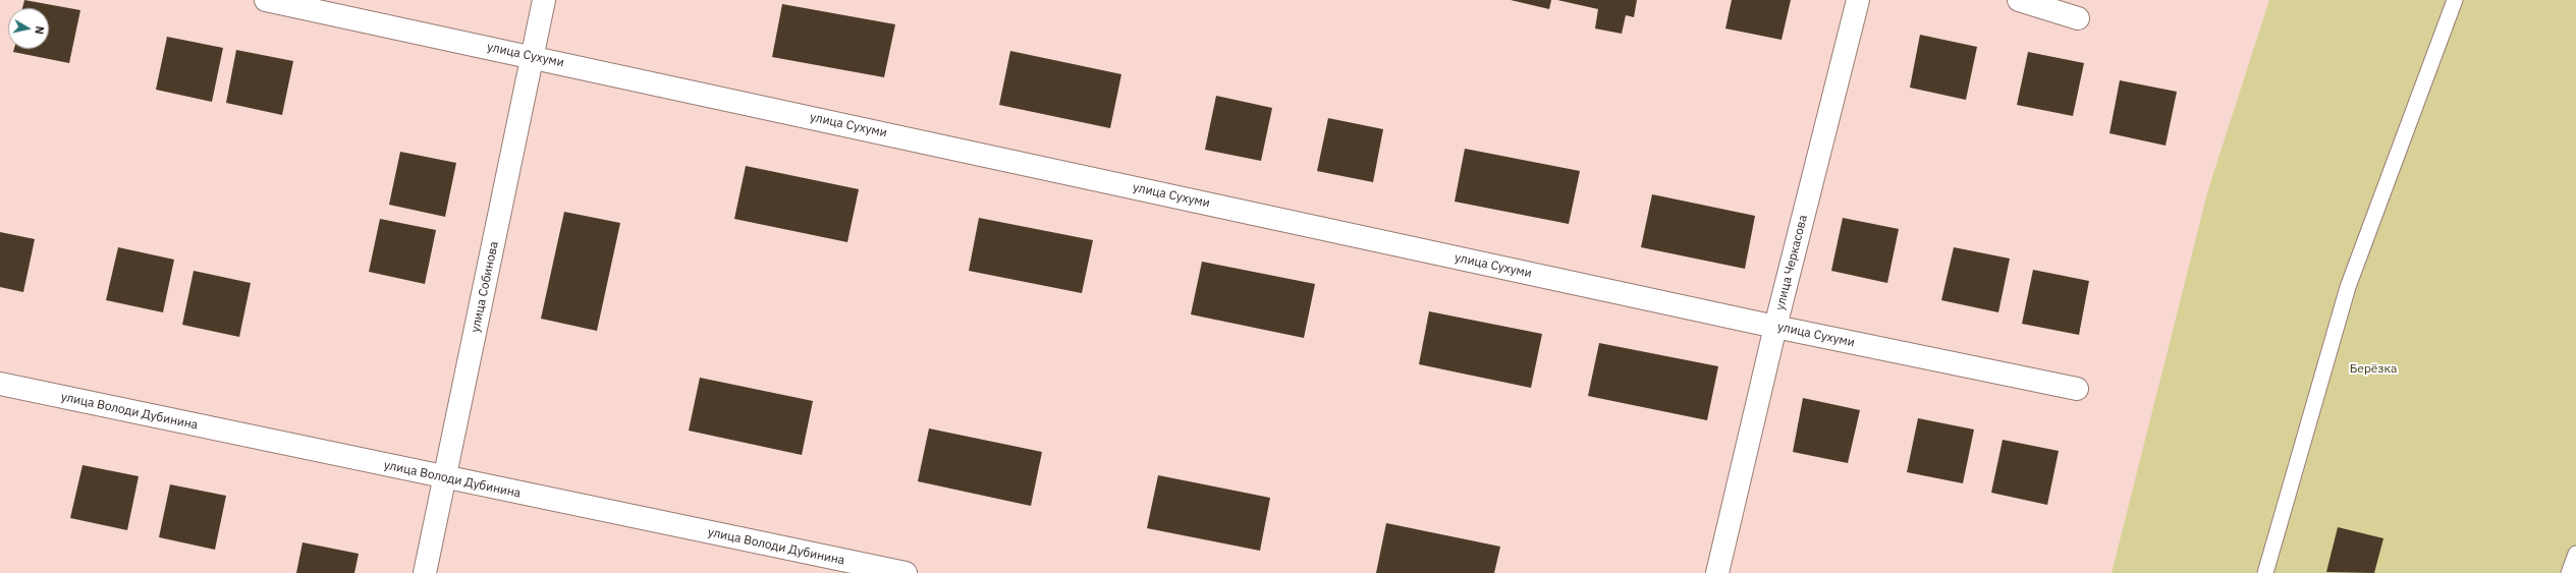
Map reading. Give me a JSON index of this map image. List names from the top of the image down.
{
  "streets": {
    "street": [
      "улица Сухуми",
      "улица Черкасова",
      "улица Собинова",
      "улица Володи Дубинина"
    ]
  },
  "crossings": [
    ["улица Сухуми", "улица Черкасова"],
    ["улица Сухуми", "улица Собинова"],
    ["улица Собинова", "улица Володи Дубинина"]
  ],
  "parks": ["Берёзка"],
  "north": "right"
}
